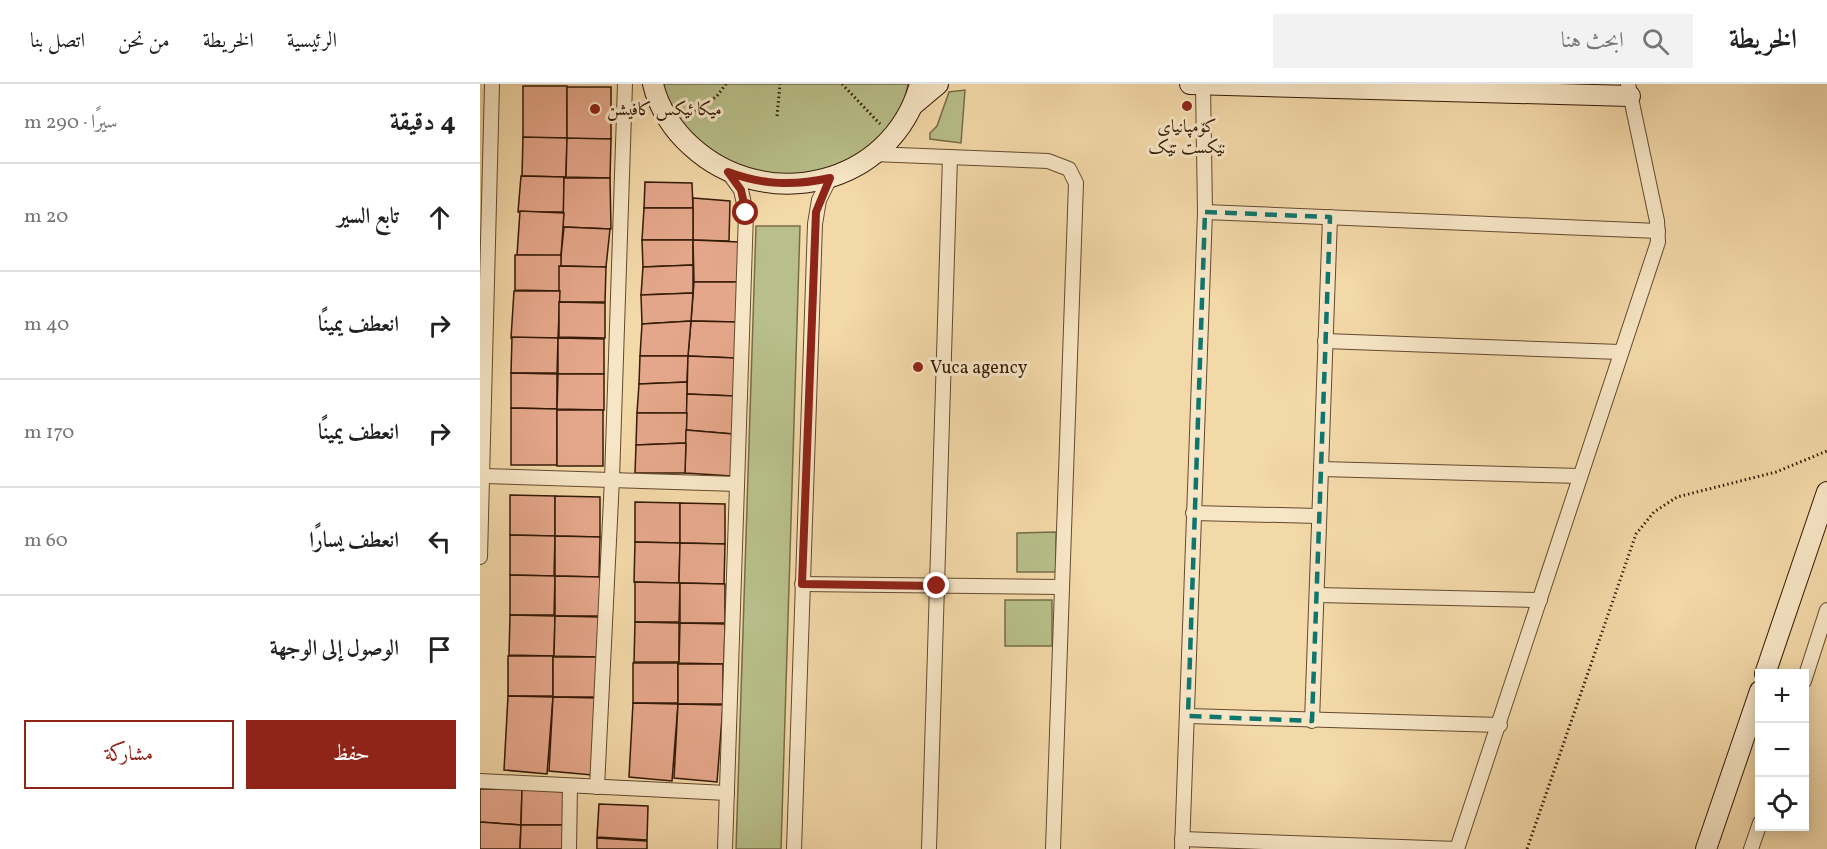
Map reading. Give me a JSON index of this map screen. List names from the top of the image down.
{
  "places": ["کۆمپانیای نێکست تێک", "میکا ئیکس کافیشن", "Vuca agency"],
  "page": {
    "header": "الخريطة",
    "search": "ابحث هنا",
    "nav": [
      "الرئيسية",
      "الخريطة",
      "من نحن",
      "اتصل بنا"
    ],
    "heading": ["4 دقيقة", "سيرًا · 290 m"],
    "list": [
      ["تابع السير", "20 m"],
      ["انعطف يمينًا", "40 m"],
      ["انعطف يمينًا", "170 m"],
      ["انعطف يسارًا", "60 m"],
      "الوصول إلى الوجهة"
    ],
    "map_buttons": ["+", "−"],
    "buttons": ["حفظ", "مشاركة"]
  }
}
